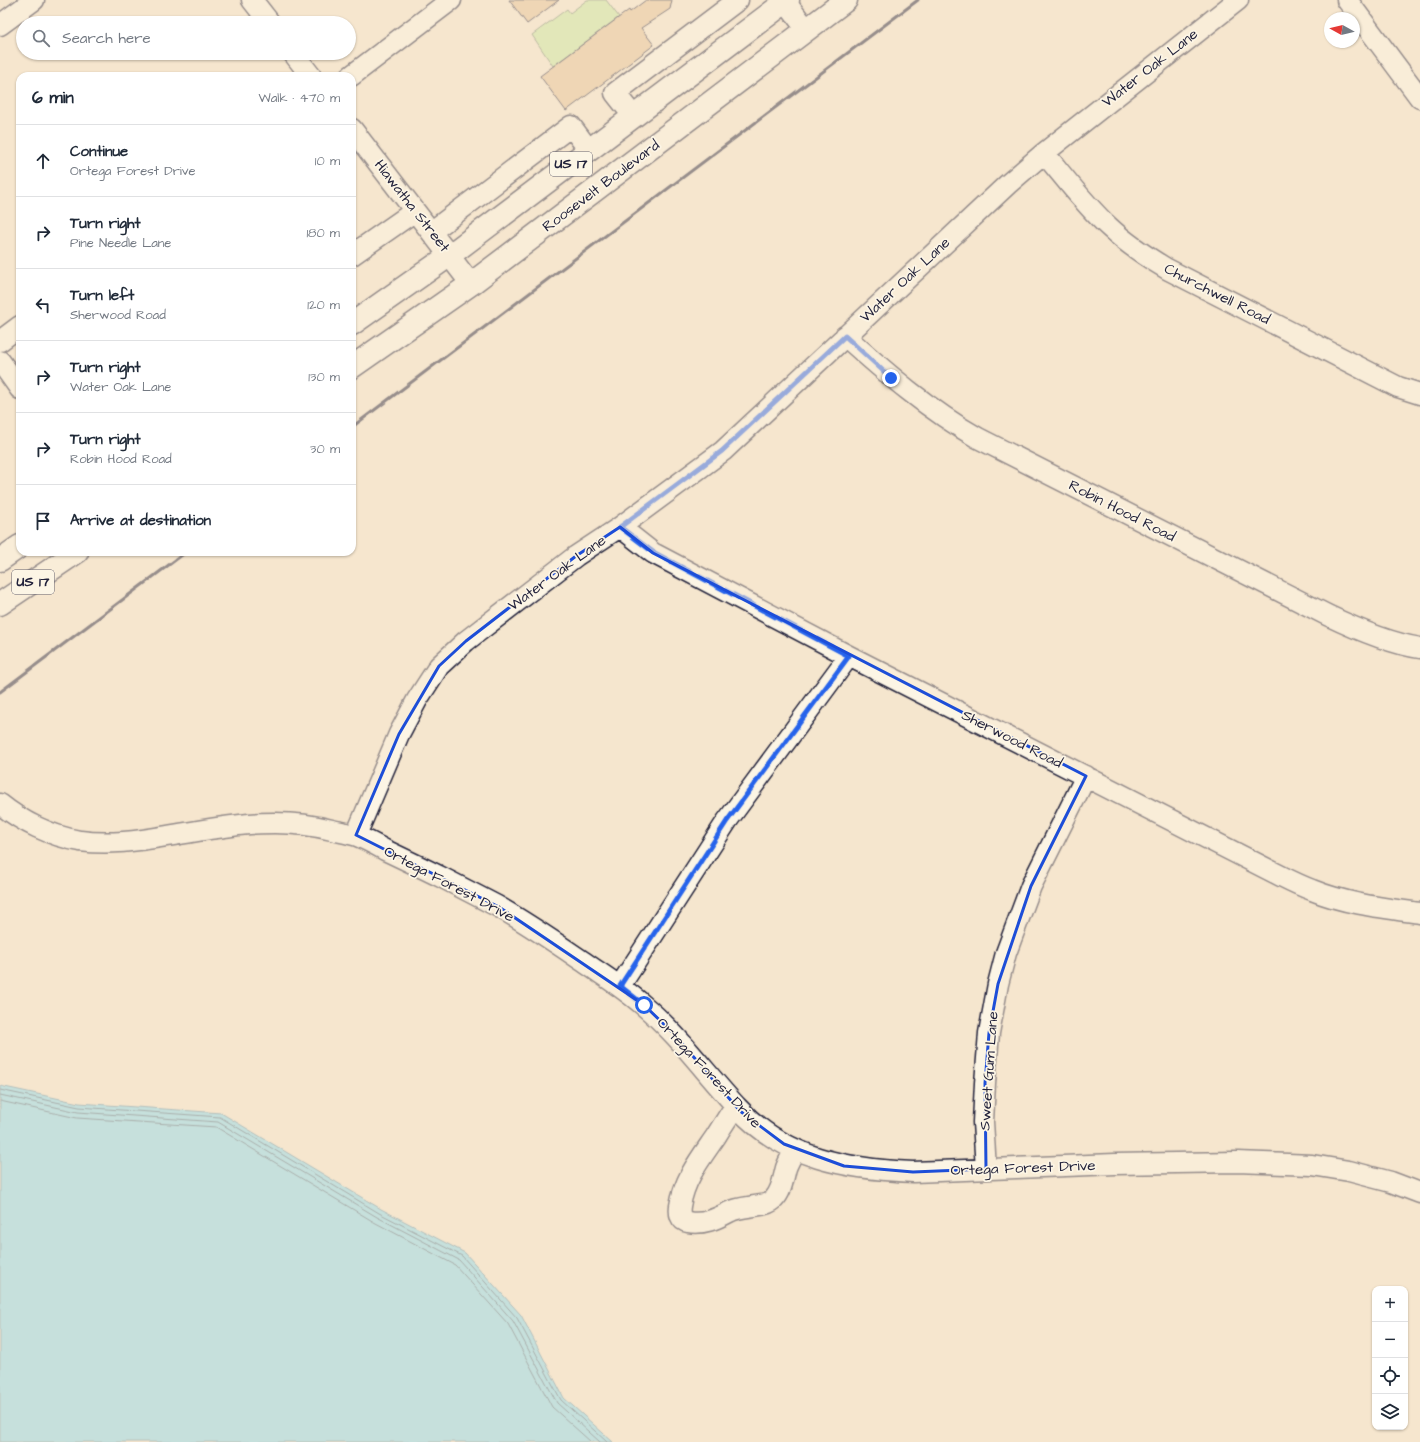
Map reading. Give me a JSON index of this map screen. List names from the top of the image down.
{
  "streets": {
    "highway": ["US 17", "Roosevelt Boulevard"],
    "street": [
      "Water Oak Lane",
      "Hiawatha Street",
      "Churchwell Road",
      "Robin Hood Road",
      "Sherwood Road",
      "Ortega Forest Drive",
      "Sweet Gum Lane"
    ]
  },
  "crossings": [
    ["Water Oak Lane", "Churchwell Road"],
    ["Water Oak Lane", "Robin Hood Road"],
    ["Water Oak Lane", "Sherwood Road"],
    ["Water Oak Lane", "Ortega Forest Drive"],
    ["US 17", "Hiawatha Street"],
    ["Roosevelt Boulevard", "Hiawatha Street"],
    ["Sherwood Road", "Sweet Gum Lane"],
    ["Ortega Forest Drive", "Sweet Gum Lane"]
  ],
  "north": "left",
  "page": {
    "search": "Search here",
    "heading": ["6 min", "Walk · 470 m"],
    "list": [
      ["Continue", "Ortega Forest Drive", "10 m"],
      ["Turn right", "Pine Needle Lane", "180 m"],
      ["Turn left", "Sherwood Road", "120 m"],
      ["Turn right", "Water Oak Lane", "130 m"],
      ["Turn right", "Robin Hood Road", "30 m"],
      "Arrive at destination"
    ],
    "map_buttons": ["+", "−"]
  }
}
